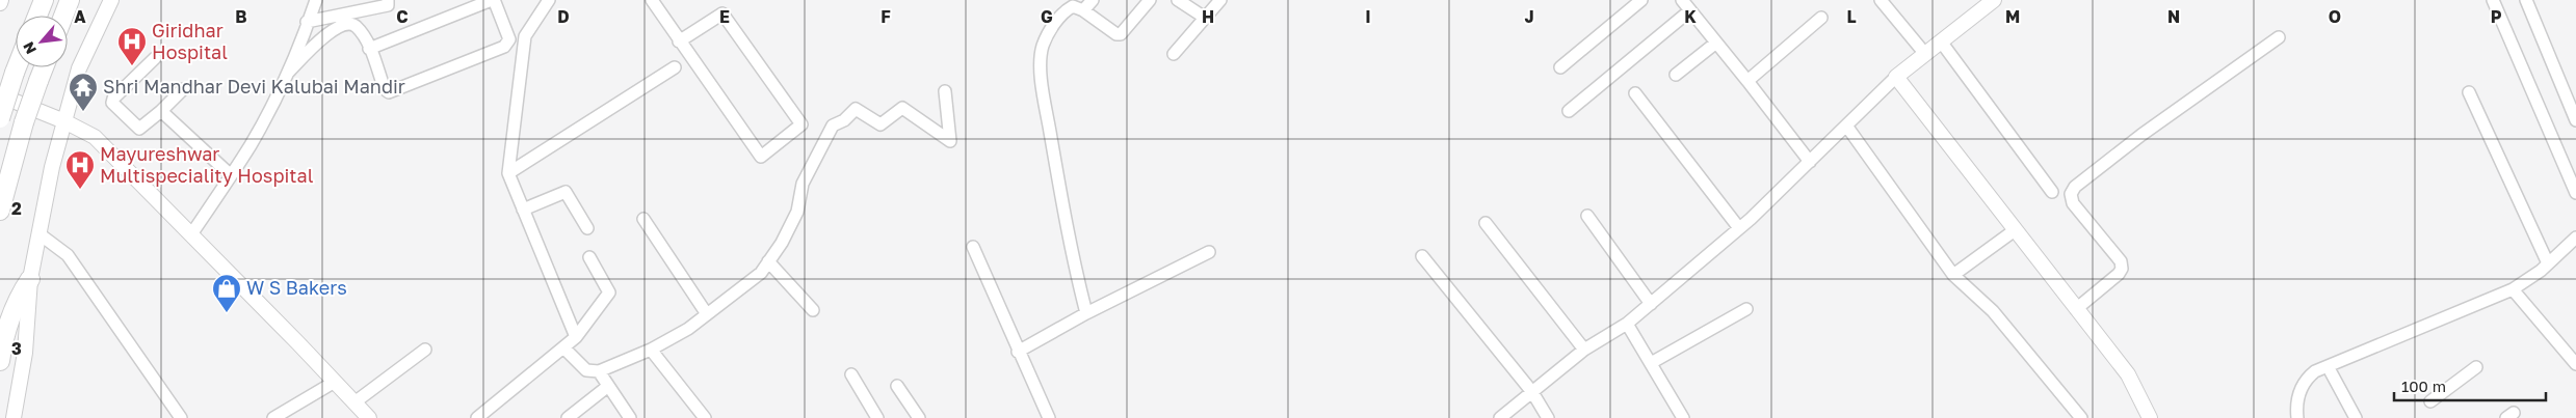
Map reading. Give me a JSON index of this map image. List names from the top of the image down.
{
  "places": {
    "hospital": ["Giridhar Hospital", "Mayureshwar Multispeciality Hospital"],
    "temple": ["Shri Mandhar Devi Kalubai Mandir"],
    "shop": ["W S Bakers"]
  },
  "scale_bar": "100 m",
  "north": "bottom left",
  "grid": {
    "columns": [
      "A",
      "B",
      "C",
      "D",
      "E",
      "F",
      "G",
      "H",
      "I",
      "J",
      "K",
      "L",
      "M",
      "N",
      "O",
      "P"
    ],
    "rows": ["2", "3"]
  }
}
